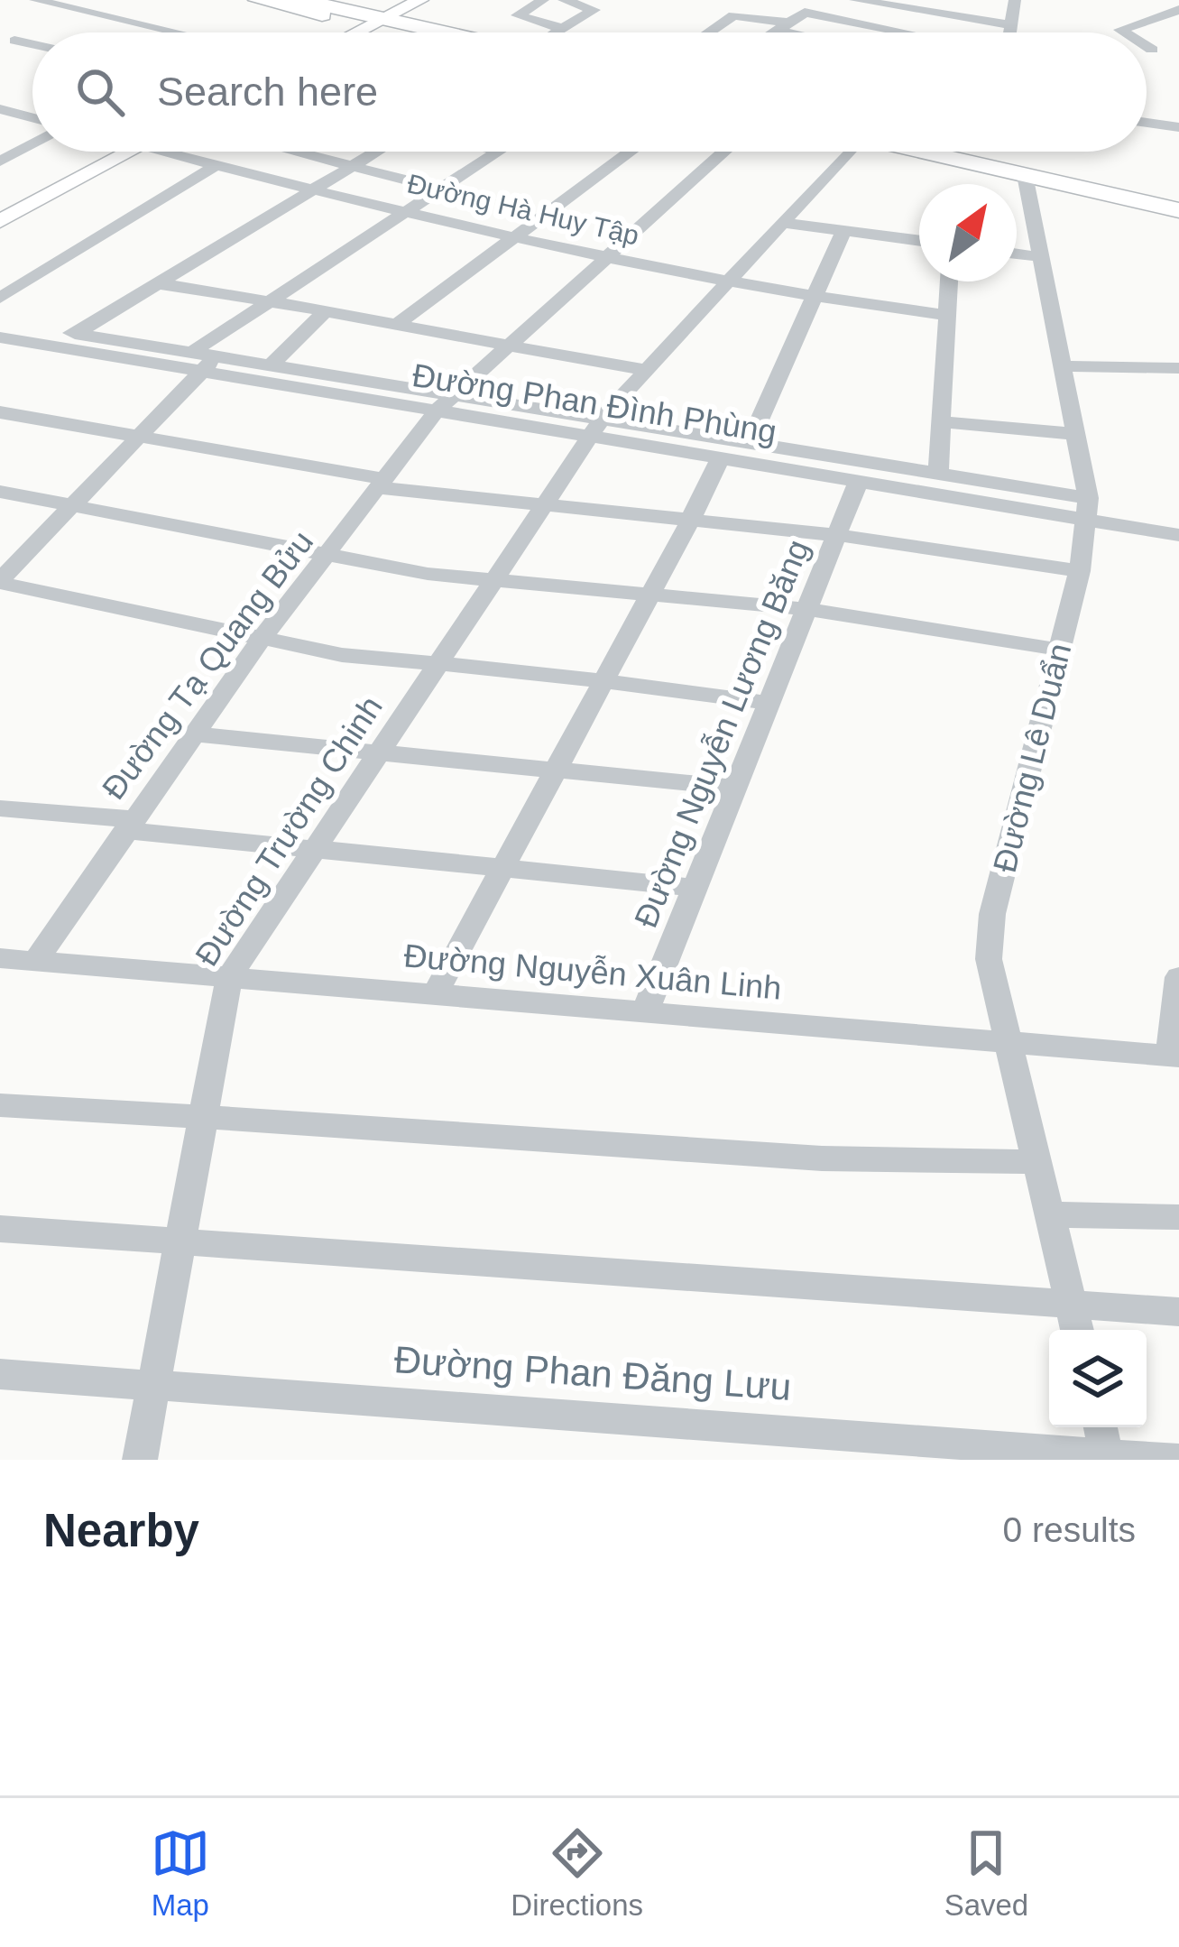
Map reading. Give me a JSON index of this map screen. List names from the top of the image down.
{
  "streets": {
    "street": [
      "Đường Hà Huy Tập",
      "Đường Phan Đình Phùng",
      "Đường Tạ Quang Bửu",
      "Đường Nguyễn Lương Băng",
      "Đường Lê Duẩn",
      "Đường Trường Chinh",
      "Đường Nguyễn Xuân Linh",
      "Đường Phan Đăng Lưu"
    ]
  },
  "crossings": [
    ["Đường Hà Huy Tập", "Đường Tạ Quang Bửu"],
    ["Đường Hà Huy Tập", "Đường Trường Chinh"],
    ["Đường Phan Đình Phùng", "Đường Tạ Quang Bửu"],
    ["Đường Phan Đình Phùng", "Đường Nguyễn Lương Băng"],
    ["Đường Phan Đình Phùng", "Đường Lê Duẩn"],
    ["Đường Phan Đình Phùng", "Đường Trường Chinh"],
    ["Đường Tạ Quang Bửu", "Đường Nguyễn Xuân Linh"],
    ["Đường Nguyễn Lương Băng", "Đường Nguyễn Xuân Linh"],
    ["Đường Lê Duẩn", "Đường Nguyễn Xuân Linh"],
    ["Đường Trường Chinh", "Đường Nguyễn Xuân Linh"],
    ["Đường Trường Chinh", "Đường Phan Đăng Lưu"]
  ],
  "north": "top right",
  "page": {
    "search": "Search here",
    "heading": ["Nearby", "0 results"],
    "nav": ["Map", "Directions", "Saved"]
  }
}
